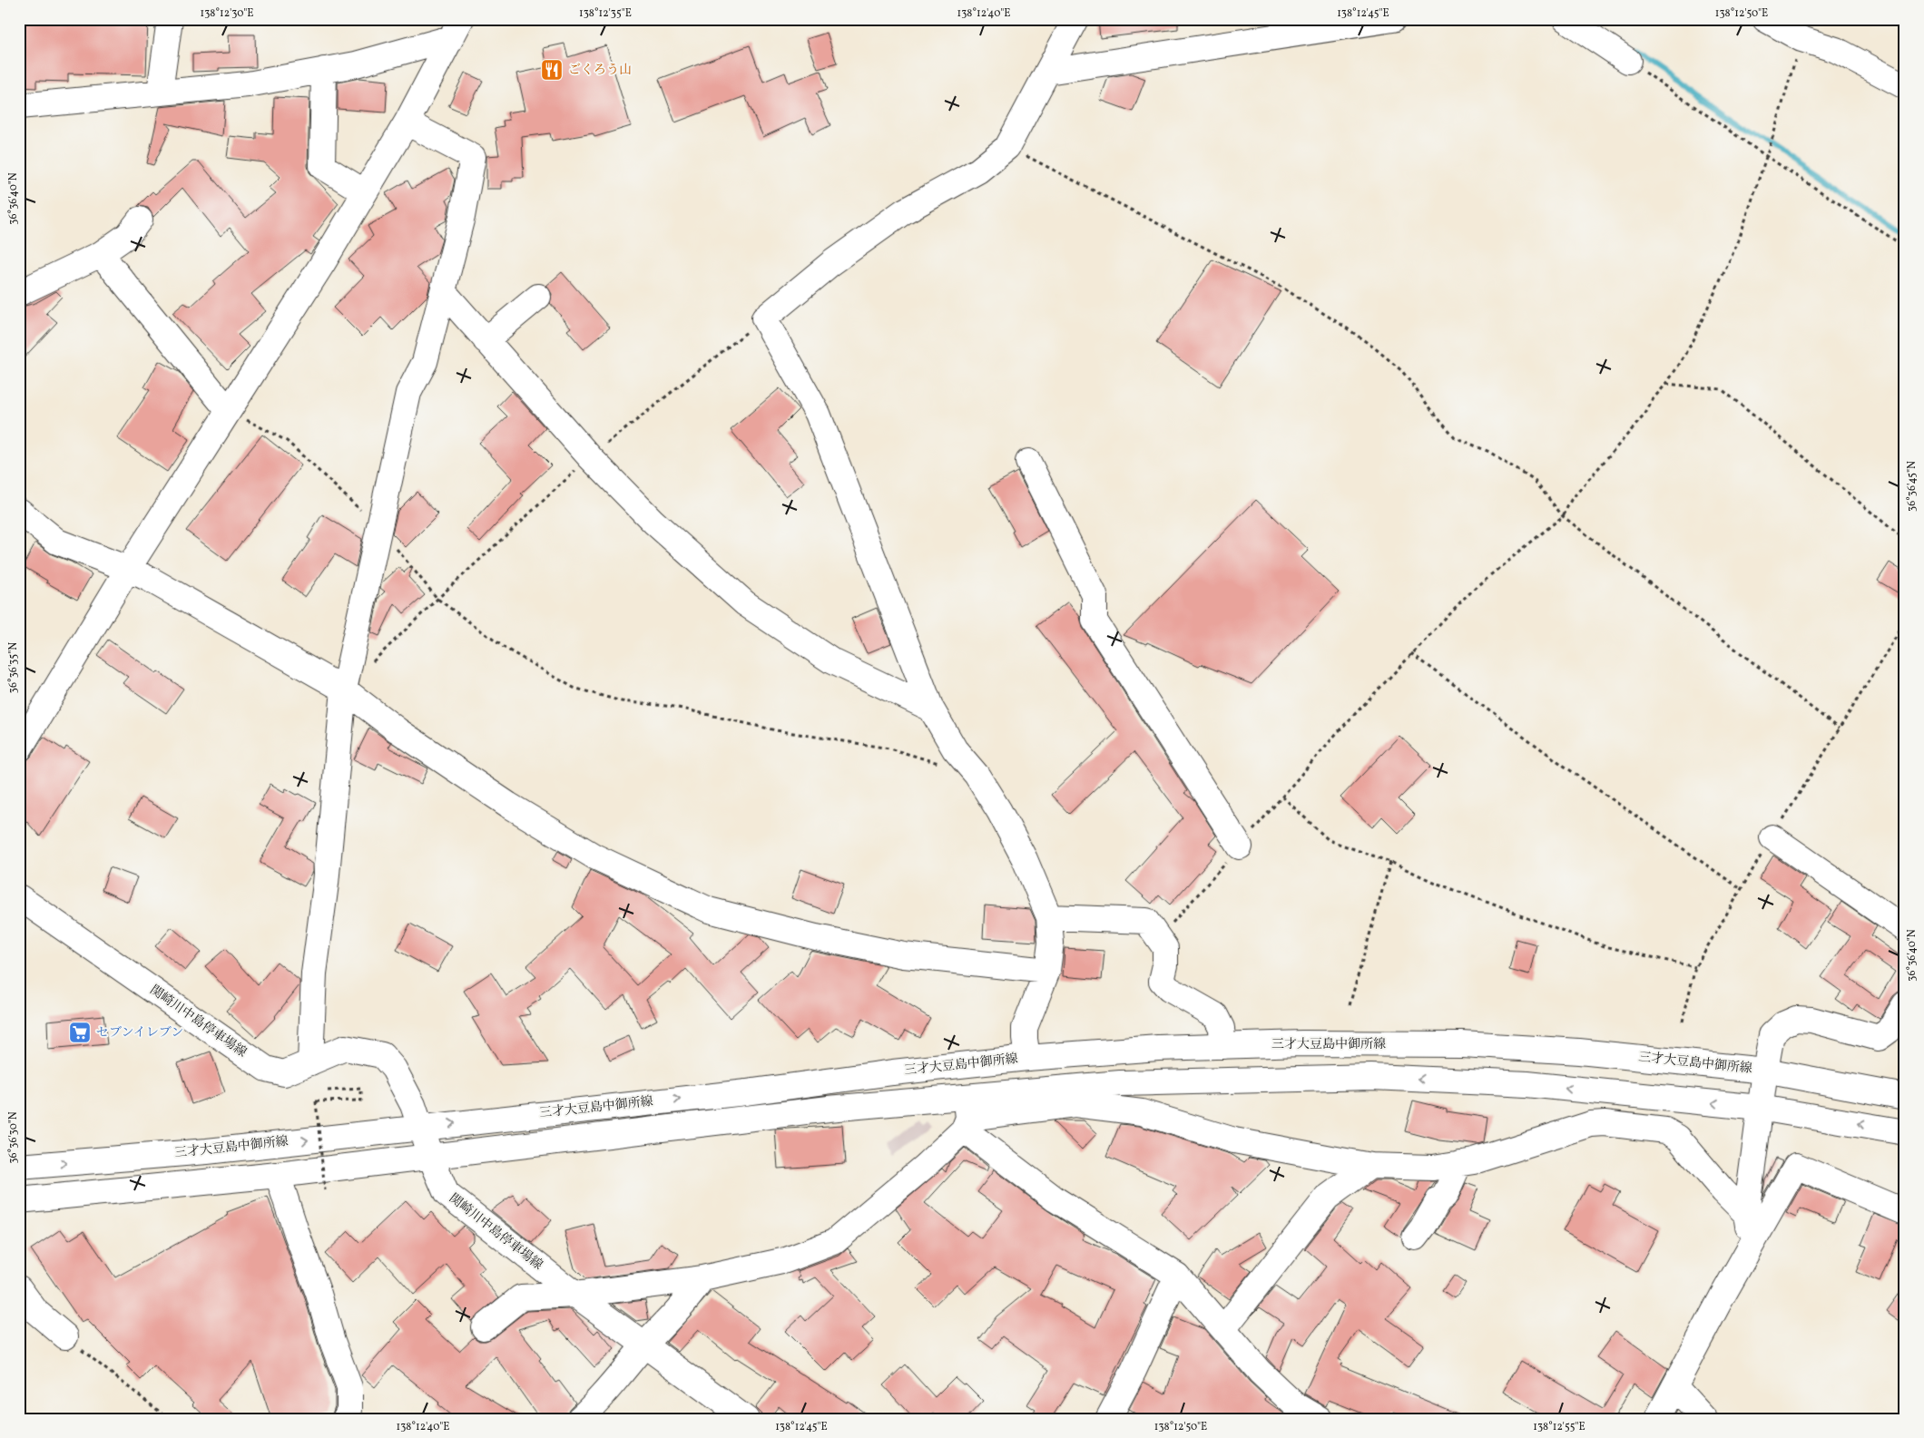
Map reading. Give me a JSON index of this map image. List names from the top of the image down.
{
  "streets": {
    "street": ["関崎川中島停車場線", "三才大豆島中御所線"]
  },
  "crossings": [
    ["関崎川中島停車場線", "三才大豆島中御所線"]
  ],
  "places": {
    "restaurant": ["ごくろう山"],
    "supermarket": ["セブンイレブン"]
  },
  "coordinates": [
    "138°12'30\"E",
    "138°12'35\"E",
    "138°12'40\"E",
    "138°12'45\"E",
    "138°12'50\"E",
    "36°36'40\"N",
    "36°36'45\"N",
    "36°36'35\"N",
    "36°36'30\"N",
    "138°12'55\"E"
  ]
}
